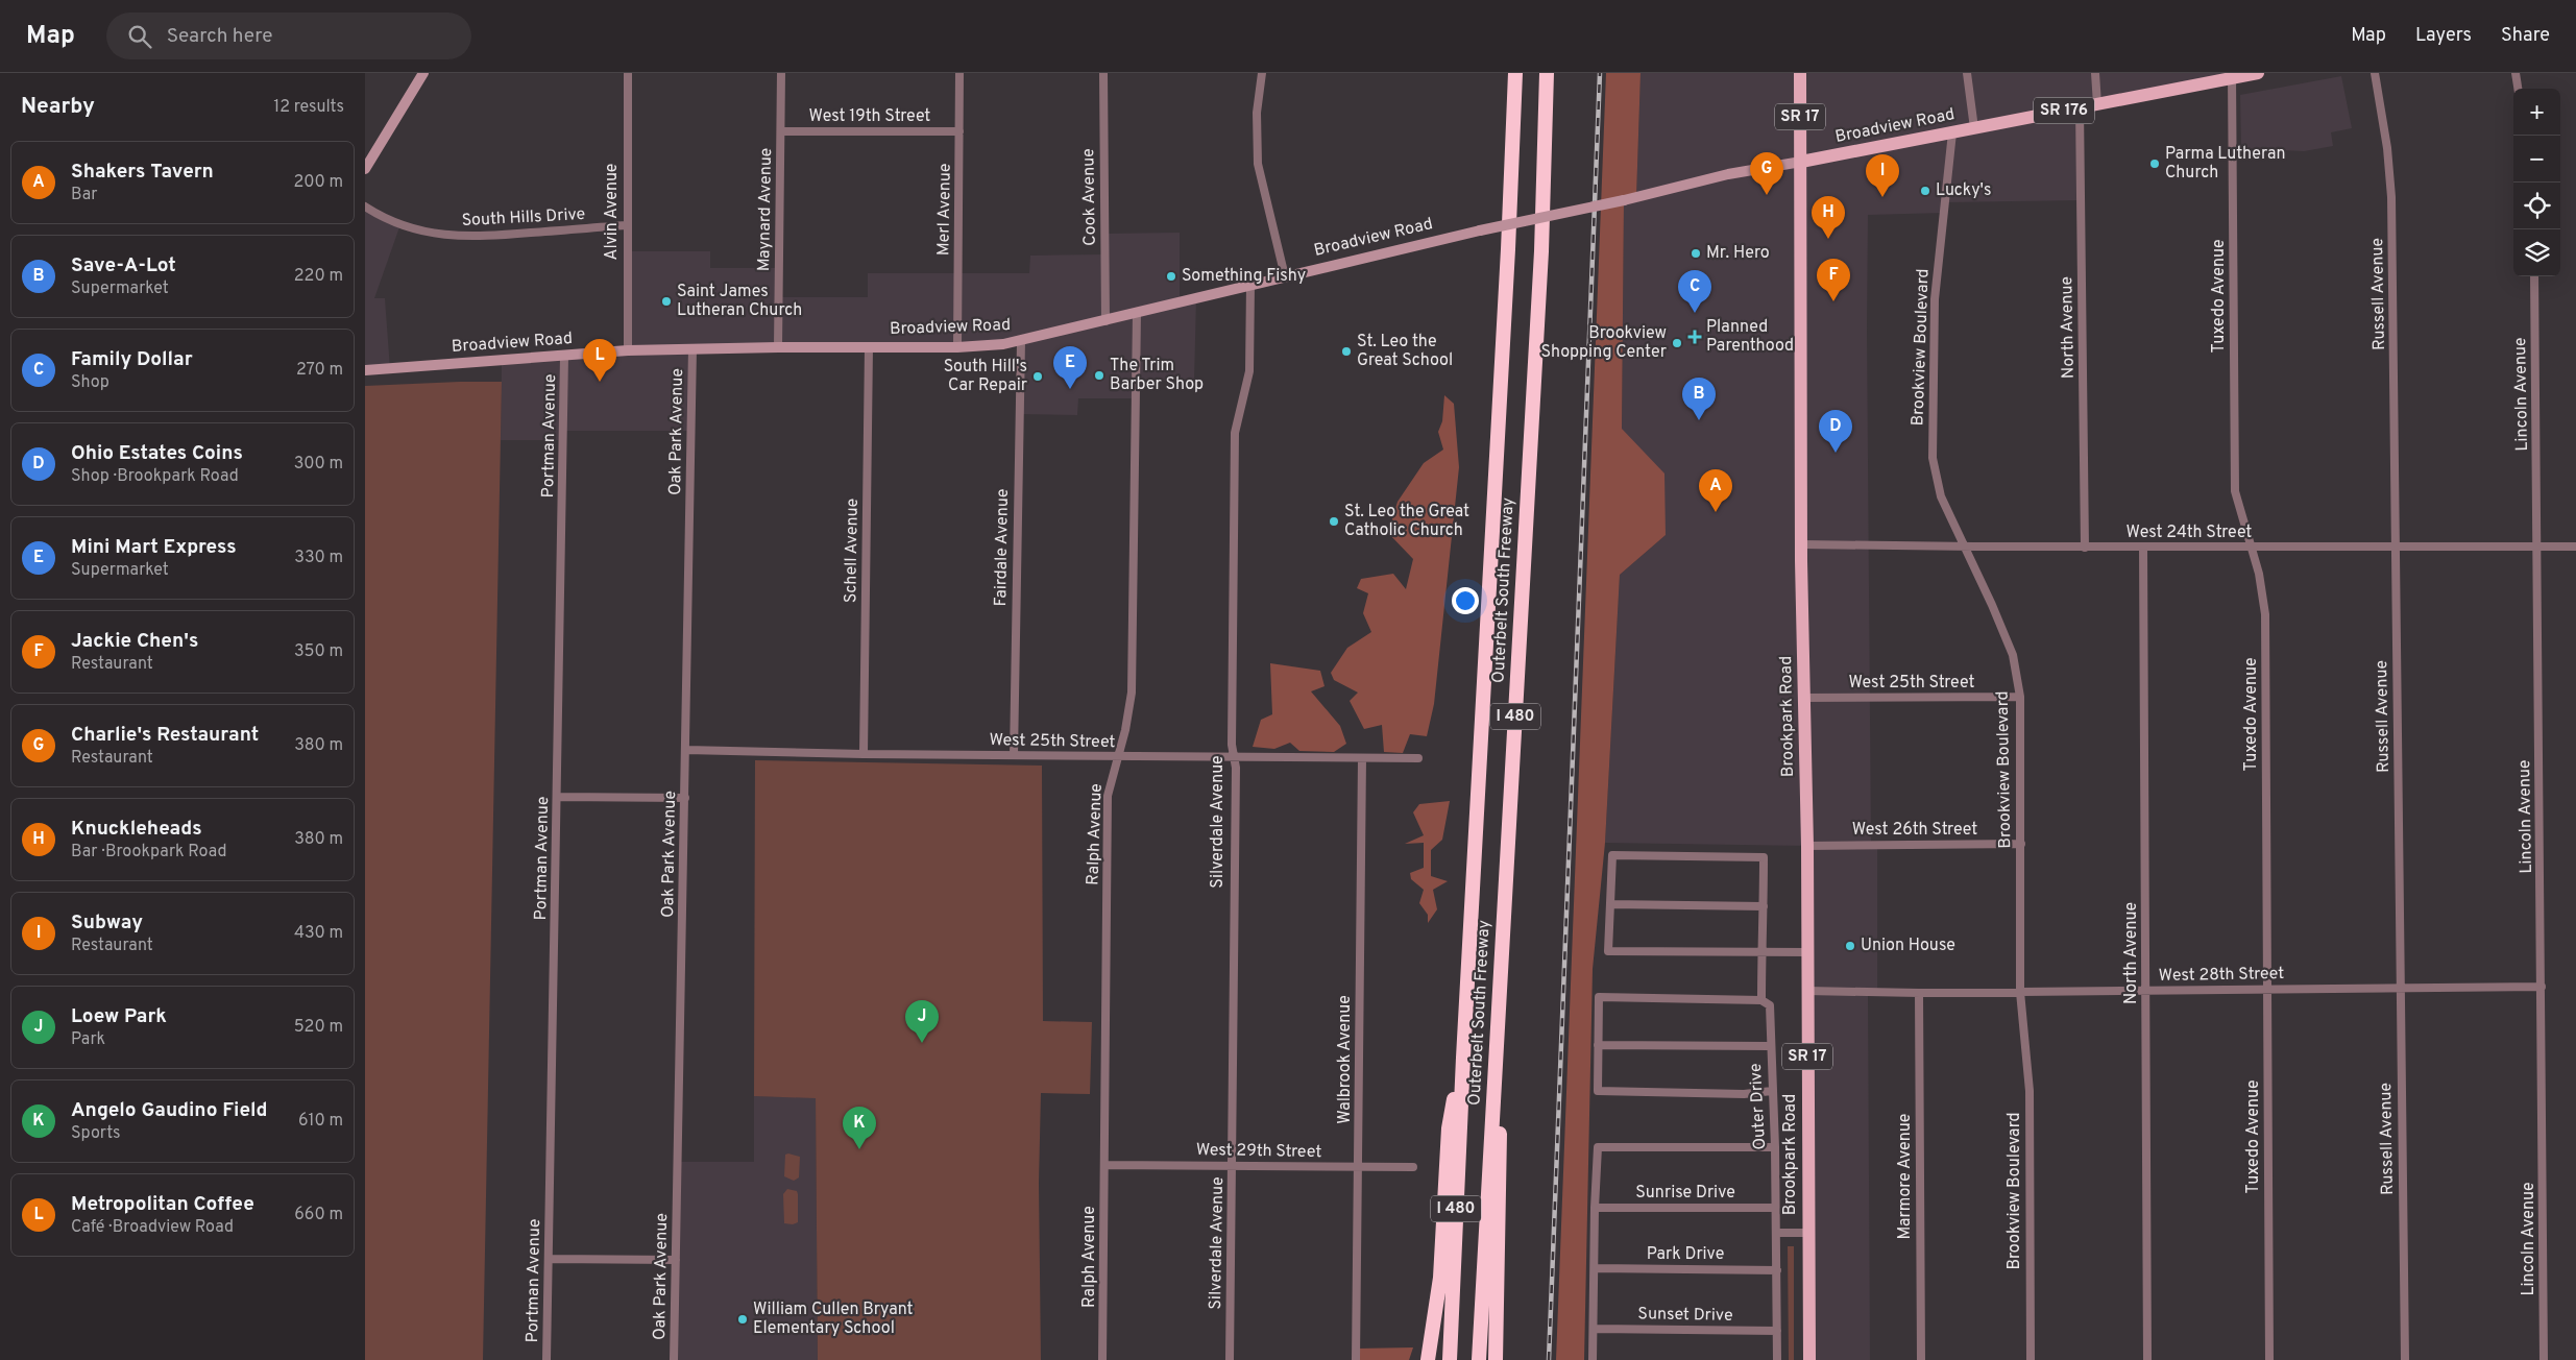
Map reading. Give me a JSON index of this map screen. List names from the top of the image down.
{
  "streets": {
    "highway": ["Outerbelt South Freeway", "I 480"],
    "main road": [
      "SR 176",
      "SR 17",
      "Broadview Road",
      "Brookpark Road"
    ],
    "street": [
      "West 19th Street",
      "Cook Avenue",
      "Maynard Avenue",
      "Merl Avenue",
      "Alvin Avenue",
      "South Hills Drive",
      "Russell Avenue",
      "Tuxedo Avenue",
      "North Avenue",
      "Brookview Boulevard",
      "Lincoln Avenue",
      "Oak Park Avenue",
      "Portman Avenue",
      "West 24th Street",
      "Fairdale Avenue",
      "Schell Avenue",
      "West 25th Street",
      "Silverdale Avenue",
      "West 26th Street",
      "Ralph Avenue",
      "West 28th Street",
      "Walbrook Avenue",
      "Outer Drive",
      "West 29th Street",
      "Marmore Avenue",
      "Sunrise Drive",
      "Park Drive",
      "Sunset Drive"
    ]
  },
  "crossings": [
    ["West 19th Street", "Maynard Avenue"],
    ["West 19th Street", "Merl Avenue"],
    ["Broadview Road", "Cook Avenue"],
    ["Broadview Road", "Maynard Avenue"],
    ["Broadview Road", "Merl Avenue"],
    ["Broadview Road", "Alvin Avenue"],
    ["Broadview Road", "Tuxedo Avenue"],
    ["Broadview Road", "North Avenue"],
    ["Broadview Road", "Brookview Boulevard"],
    ["Broadview Road", "Oak Park Avenue"],
    ["Broadview Road", "Portman Avenue"],
    ["Broadview Road", "Fairdale Avenue"],
    ["Broadview Road", "Schell Avenue"],
    ["Broadview Road", "Brookpark Road"],
    ["Broadview Road", "Silverdale Avenue"],
    ["Broadview Road", "Ralph Avenue"],
    ["Alvin Avenue", "South Hills Drive"],
    ["Russell Avenue", "West 24th Street"],
    ["Russell Avenue", "West 28th Street"],
    ["Tuxedo Avenue", "West 24th Street"],
    ["Tuxedo Avenue", "West 28th Street"],
    ["North Avenue", "West 24th Street"],
    ["North Avenue", "West 28th Street"],
    ["Brookview Boulevard", "West 24th Street"],
    ["Brookview Boulevard", "West 25th Street"],
    ["Brookview Boulevard", "West 26th Street"],
    ["Brookview Boulevard", "West 28th Street"],
    ["Lincoln Avenue", "West 24th Street"],
    ["Lincoln Avenue", "West 28th Street"],
    ["Oak Park Avenue", "West 25th Street"],
    ["West 24th Street", "Brookpark Road"],
    ["Fairdale Avenue", "West 25th Street"],
    ["Schell Avenue", "West 25th Street"],
    ["West 25th Street", "Brookpark Road"],
    ["West 25th Street", "Silverdale Avenue"],
    ["West 25th Street", "Ralph Avenue"],
    ["West 25th Street", "Walbrook Avenue"],
    ["Brookpark Road", "West 26th Street"],
    ["Brookpark Road", "West 28th Street"],
    ["Silverdale Avenue", "West 29th Street"],
    ["Ralph Avenue", "West 29th Street"],
    ["West 28th Street", "Marmore Avenue"],
    ["Walbrook Avenue", "West 29th Street"],
    ["Outer Drive", "Sunrise Drive"],
    ["Outer Drive", "Park Drive"],
    ["Outer Drive", "Sunset Drive"]
  ],
  "places": {
    "other": [
      "Parma Lutheran Church",
      "Lucky's",
      "Mr. Hero",
      "Something Fishy",
      "Saint James Lutheran Church",
      "Brookview Shopping Center",
      "St. Leo the Great School",
      "The Trim Barber Shop",
      "South Hill's Car Repair",
      "St. Leo the Great Catholic Church",
      "Union House",
      "William Cullen Bryant Elementary School"
    ],
    "health": ["Planned Parenthood"]
  },
  "page": {
    "header": "Map",
    "search": "Search here",
    "nav": ["Map", "Layers", "Share"],
    "heading": ["Nearby", "12 results"],
    "map_buttons": ["+", "−"],
    "list": [
      {
        "mark": "A",
        "name": "Shakers Tavern",
        "note": "Bar",
        "value": "200 m"
      },
      {
        "mark": "B",
        "name": "Save-A-Lot",
        "note": "Supermarket",
        "value": "220 m"
      },
      {
        "mark": "C",
        "name": "Family Dollar",
        "note": "Shop",
        "value": "270 m"
      },
      {
        "mark": "D",
        "name": "Ohio Estates Coins",
        "note": "Shop · Brookpark Road",
        "value": "300 m"
      },
      {
        "mark": "E",
        "name": "Mini Mart Express",
        "note": "Supermarket",
        "value": "330 m"
      },
      {
        "mark": "F",
        "name": "Jackie Chen's",
        "note": "Restaurant",
        "value": "350 m"
      },
      {
        "mark": "G",
        "name": "Charlie's Restaurant",
        "note": "Restaurant",
        "value": "380 m"
      },
      {
        "mark": "H",
        "name": "Knuckleheads",
        "note": "Bar · Brookpark Road",
        "value": "380 m"
      },
      {
        "mark": "I",
        "name": "Subway",
        "note": "Restaurant",
        "value": "430 m"
      },
      {
        "mark": "J",
        "name": "Loew Park",
        "note": "Park",
        "value": "520 m"
      },
      {
        "mark": "K",
        "name": "Angelo Gaudino Field",
        "note": "Sports",
        "value": "610 m"
      },
      {
        "mark": "L",
        "name": "Metropolitan Coffee",
        "note": "Café · Broadview Road",
        "value": "660 m"
      }
    ],
    "pins": [
      "G",
      "I",
      "H",
      "F",
      "C",
      "L",
      "E",
      "B",
      "D",
      "A",
      "J",
      "K"
    ]
  }
}
